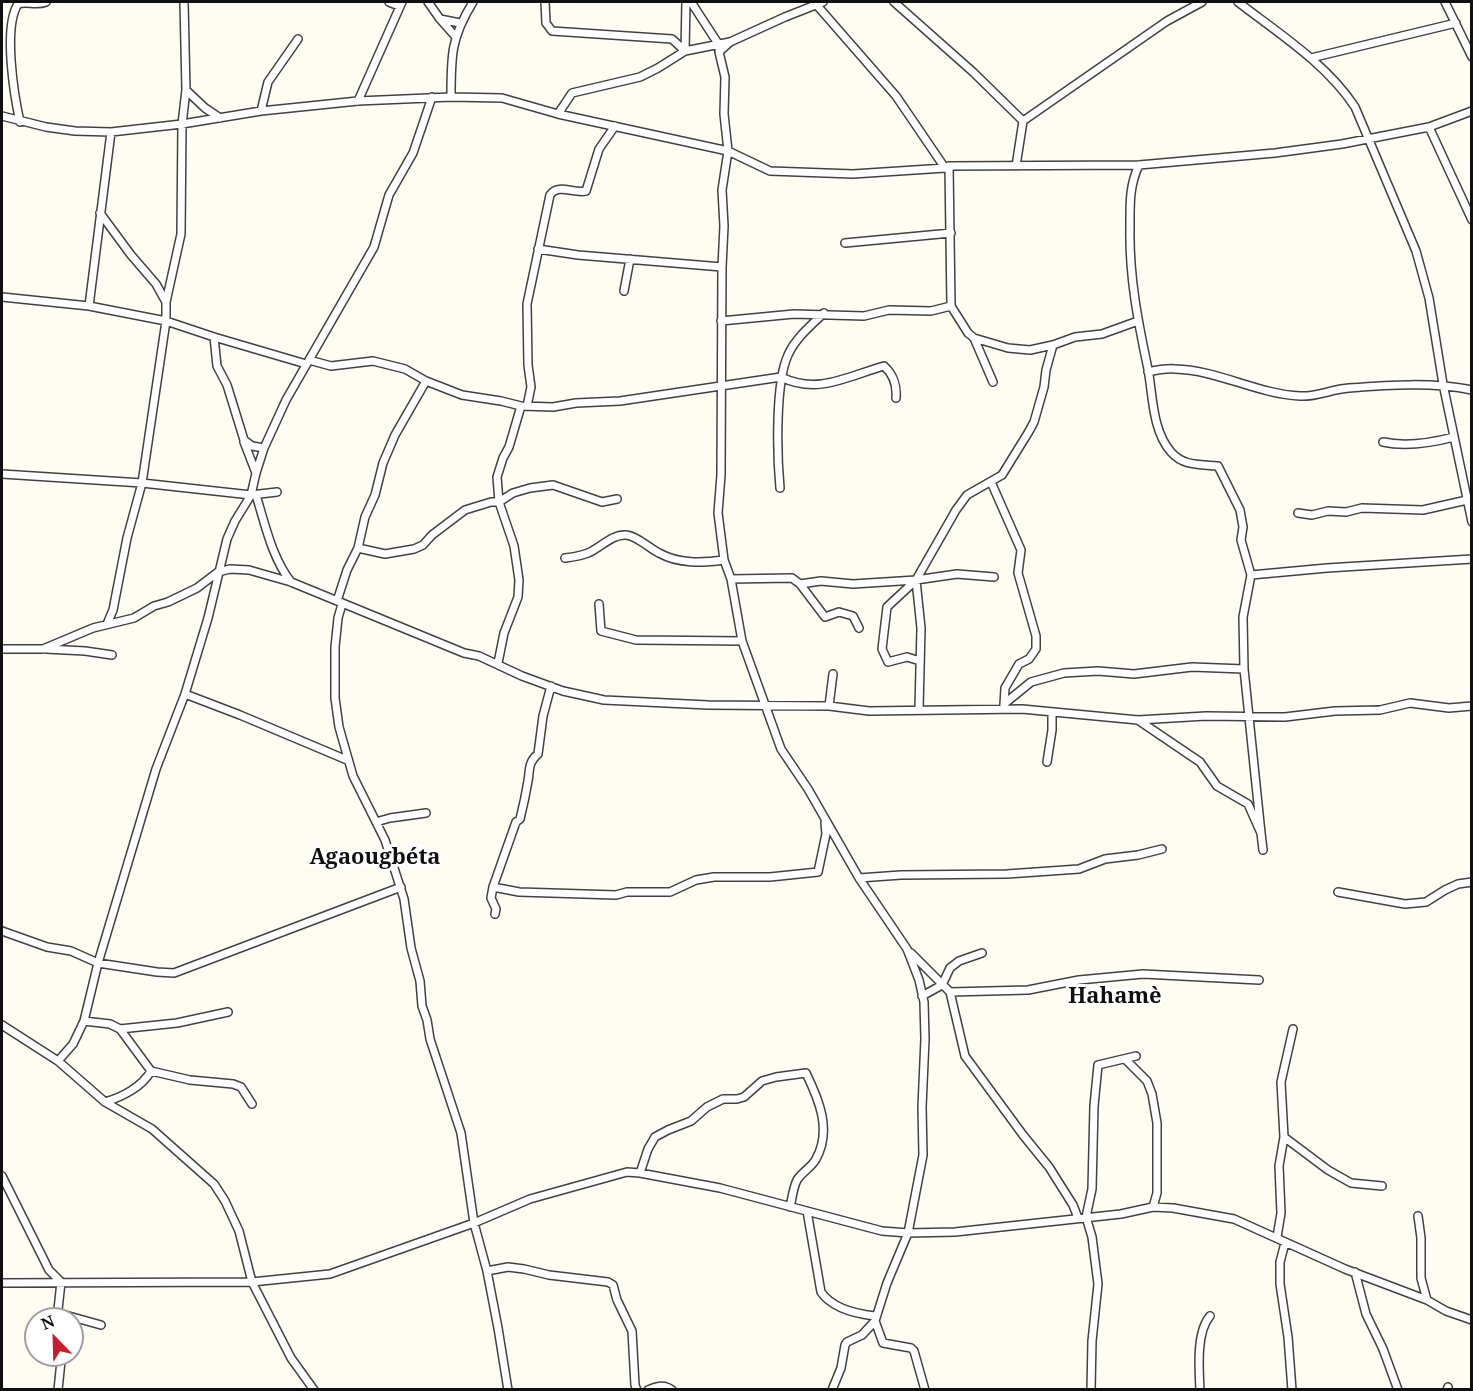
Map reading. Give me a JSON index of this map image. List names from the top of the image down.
{
  "districts": ["Agaougbéta", "Hahamè"],
  "north": "top left"
}
